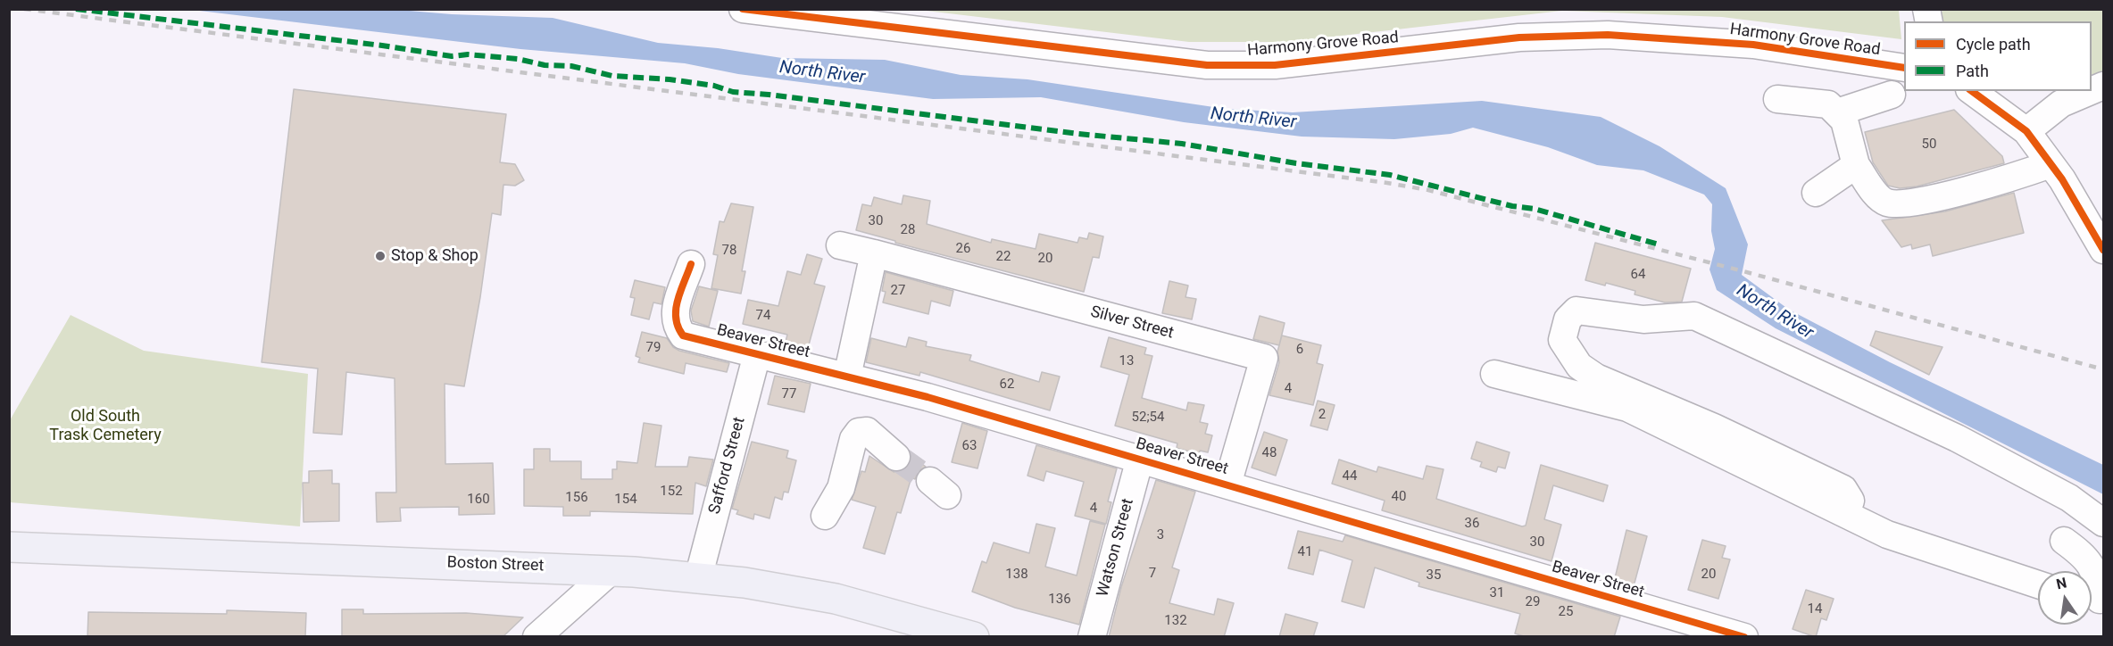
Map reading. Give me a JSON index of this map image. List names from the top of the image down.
{
  "streets": {
    "main road": ["Boston Street"],
    "street": [
      "Harmony Grove Road",
      "Silver Street",
      "Beaver Street",
      "Safford Street",
      "Watson Street"
    ]
  },
  "crossings": [
    ["Silver Street", "Beaver Street"],
    ["Beaver Street", "Safford Street"],
    ["Beaver Street", "Watson Street"],
    ["Safford Street", "Boston Street"]
  ],
  "water": ["North River"],
  "parks": ["Old South Trask Cemetery"],
  "places": ["Stop & Shop"],
  "house_numbers": [
    "50",
    "30",
    "28",
    "26",
    "78",
    "22",
    "20",
    "64",
    "27",
    "74",
    "79",
    "6",
    "13",
    "62",
    "4",
    "77",
    "2",
    "52;54",
    "63",
    "48",
    "44",
    "152",
    "40",
    "156",
    "160",
    "154",
    "4",
    "36",
    "3",
    "30",
    "41",
    "7",
    "138",
    "20",
    "35",
    "31",
    "136",
    "29",
    "14",
    "25",
    "132"
  ],
  "legend": ["Cycle path", "Path"],
  "north": "top"
}
